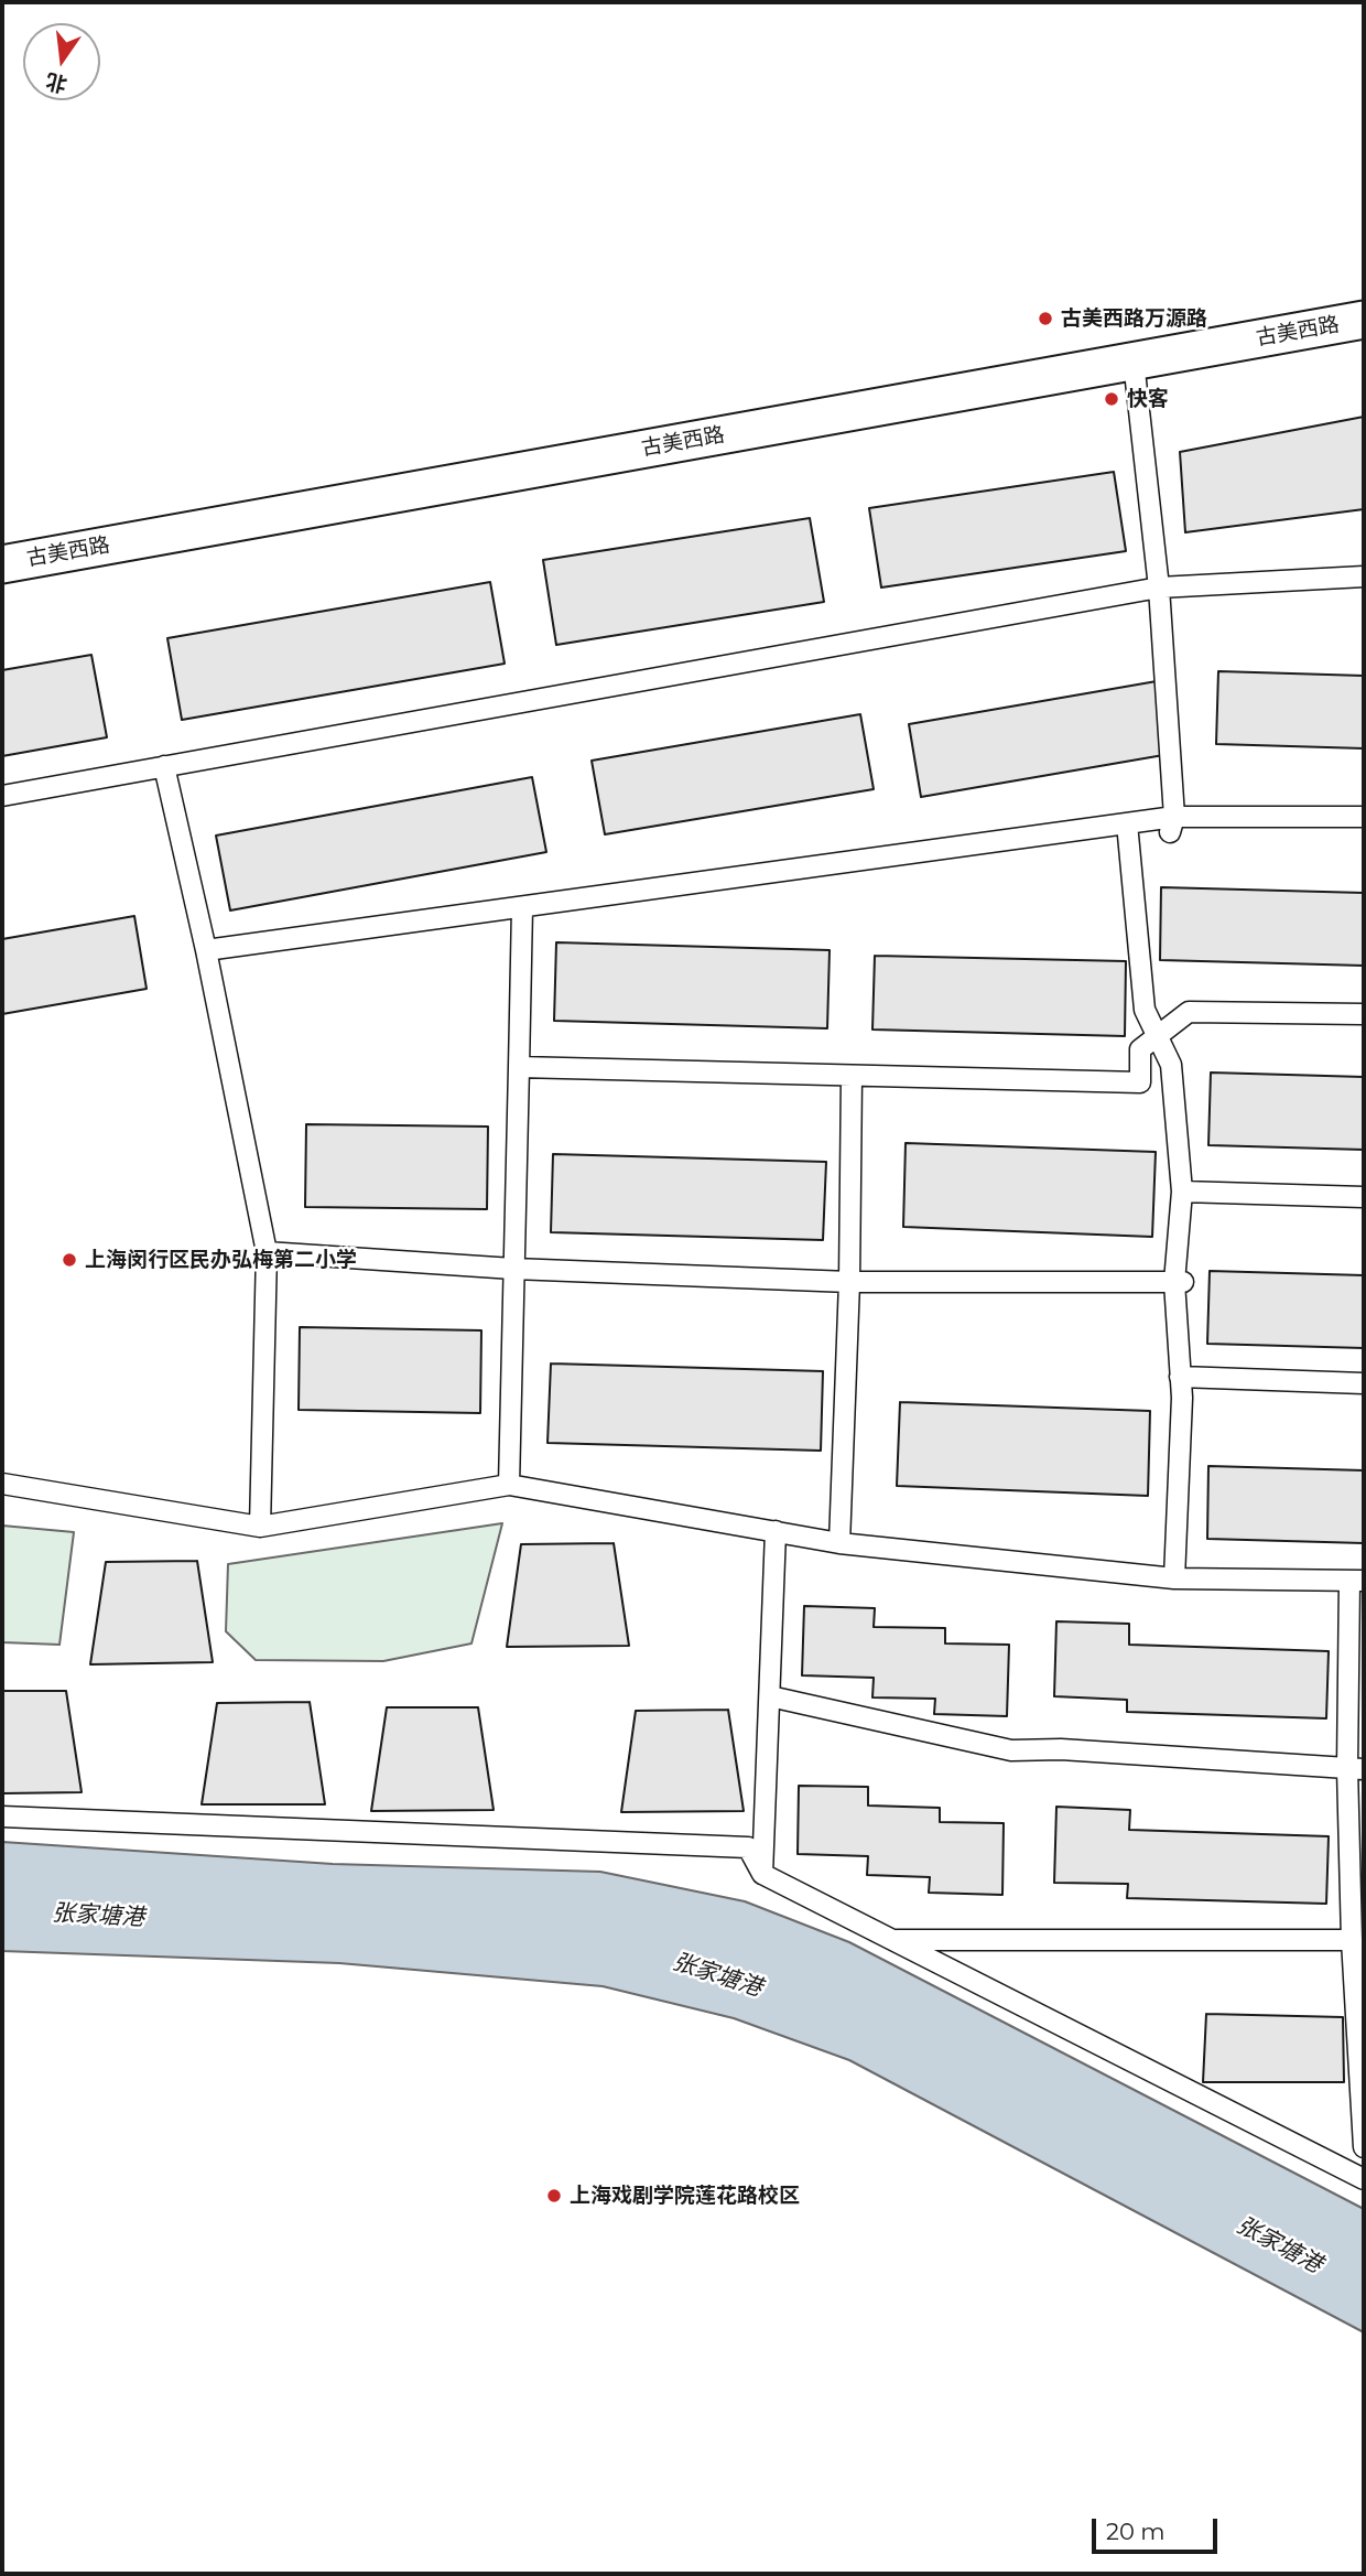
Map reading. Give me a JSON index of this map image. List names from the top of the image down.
{
  "streets": {
    "street": ["古美西路"]
  },
  "water": ["张家塘港"],
  "places": [
    "古美西路万源路",
    "快客",
    "上海闵行区民办弘梅第二小学",
    "上海戏剧学院莲花路校区"
  ],
  "scale_bar": "20 m",
  "north": "bottom"
}
